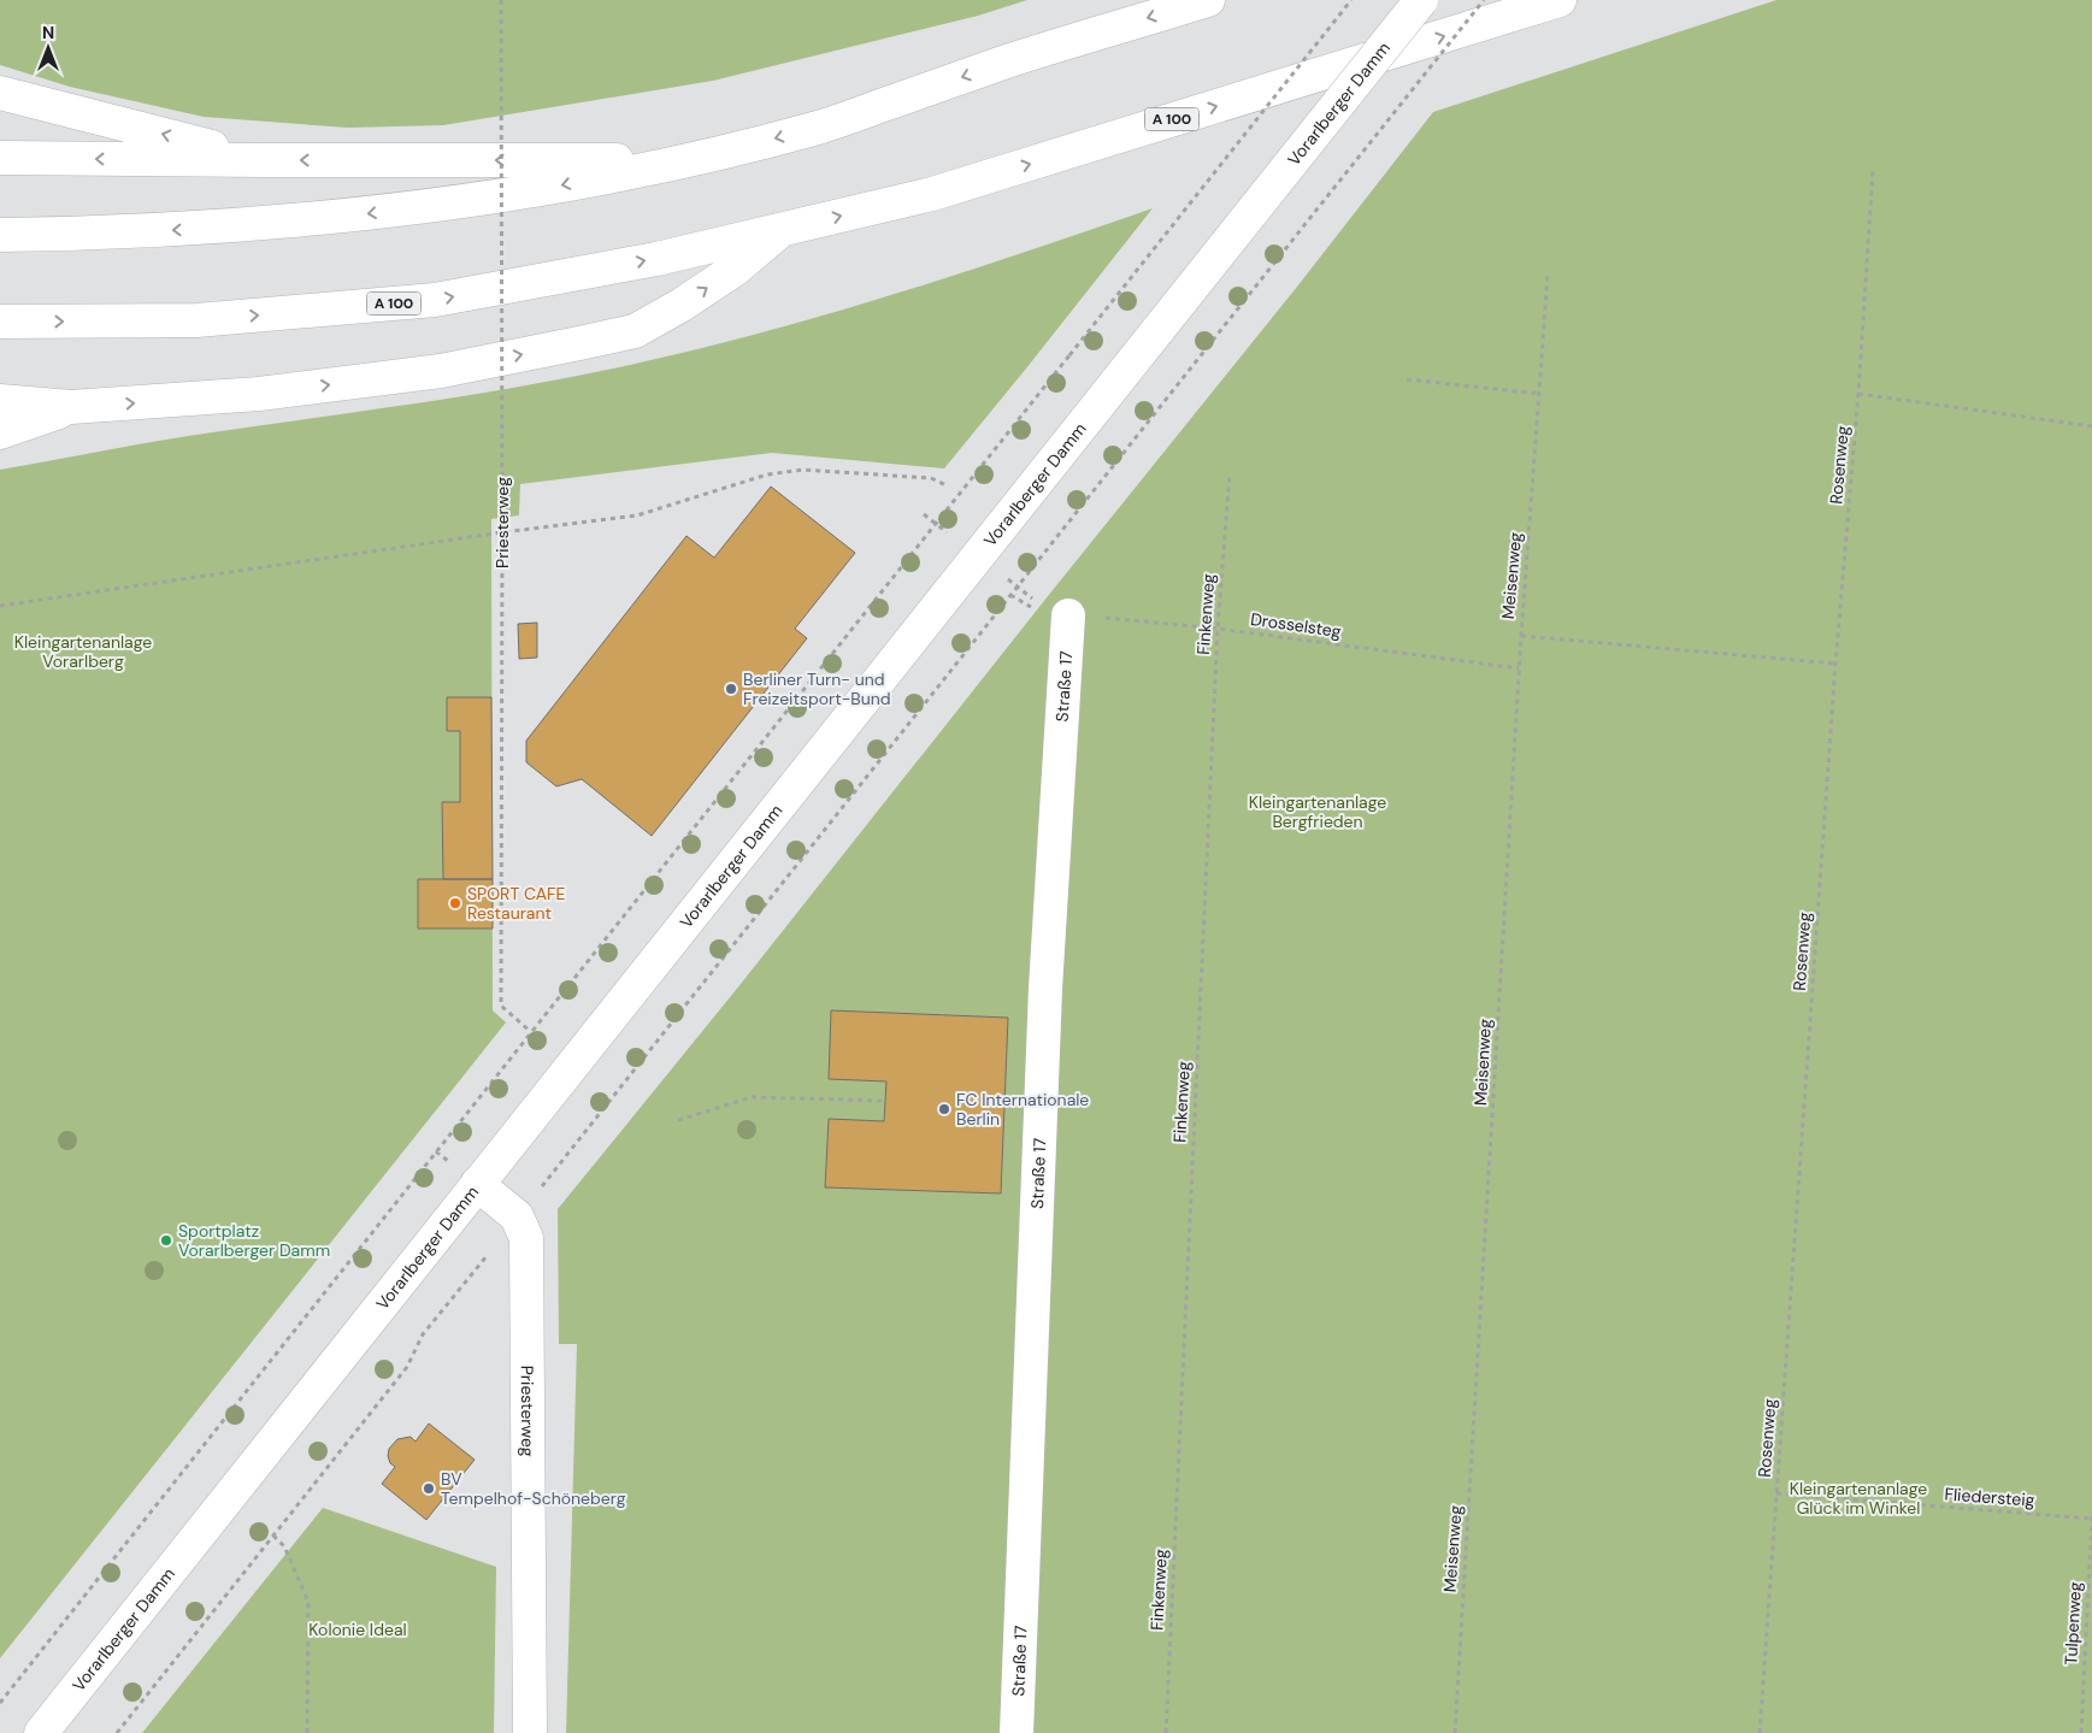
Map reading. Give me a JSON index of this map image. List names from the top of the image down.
{
  "streets": {
    "main road": [
      "Vorarlberger Damm",
      "A 100",
      "Priesterweg",
      "Straße 17"
    ],
    "path": [
      "Rosenweg",
      "Meisenweg",
      "Finkenweg",
      "Drosselsteg",
      "Fliedersteig",
      "Tulpenweg"
    ]
  },
  "crossings": [
    ["Vorarlberger Damm", "Priesterweg"],
    ["Rosenweg", "Fliedersteig"],
    ["Meisenweg", "Drosselsteg"],
    ["Finkenweg", "Drosselsteg"],
    ["Drosselsteg", "Straße 17"],
    ["Fliedersteig", "Tulpenweg"]
  ],
  "parks": [
    "Kleingartenanlage Vorarlberg",
    "Kleingartenanlage Bergfrieden",
    "Kleingartenanlage Glück im Winkel",
    "Kolonie Ideal"
  ],
  "places": [
    "Berliner Turn- und Freizeitsport-Bund",
    "SPORT CAFE Restaurant",
    "FC Internationale Berlin",
    "Sportplatz Vorarlberger Damm",
    "BV Tempelhof-Schöneberg"
  ],
  "north": "top"
}
